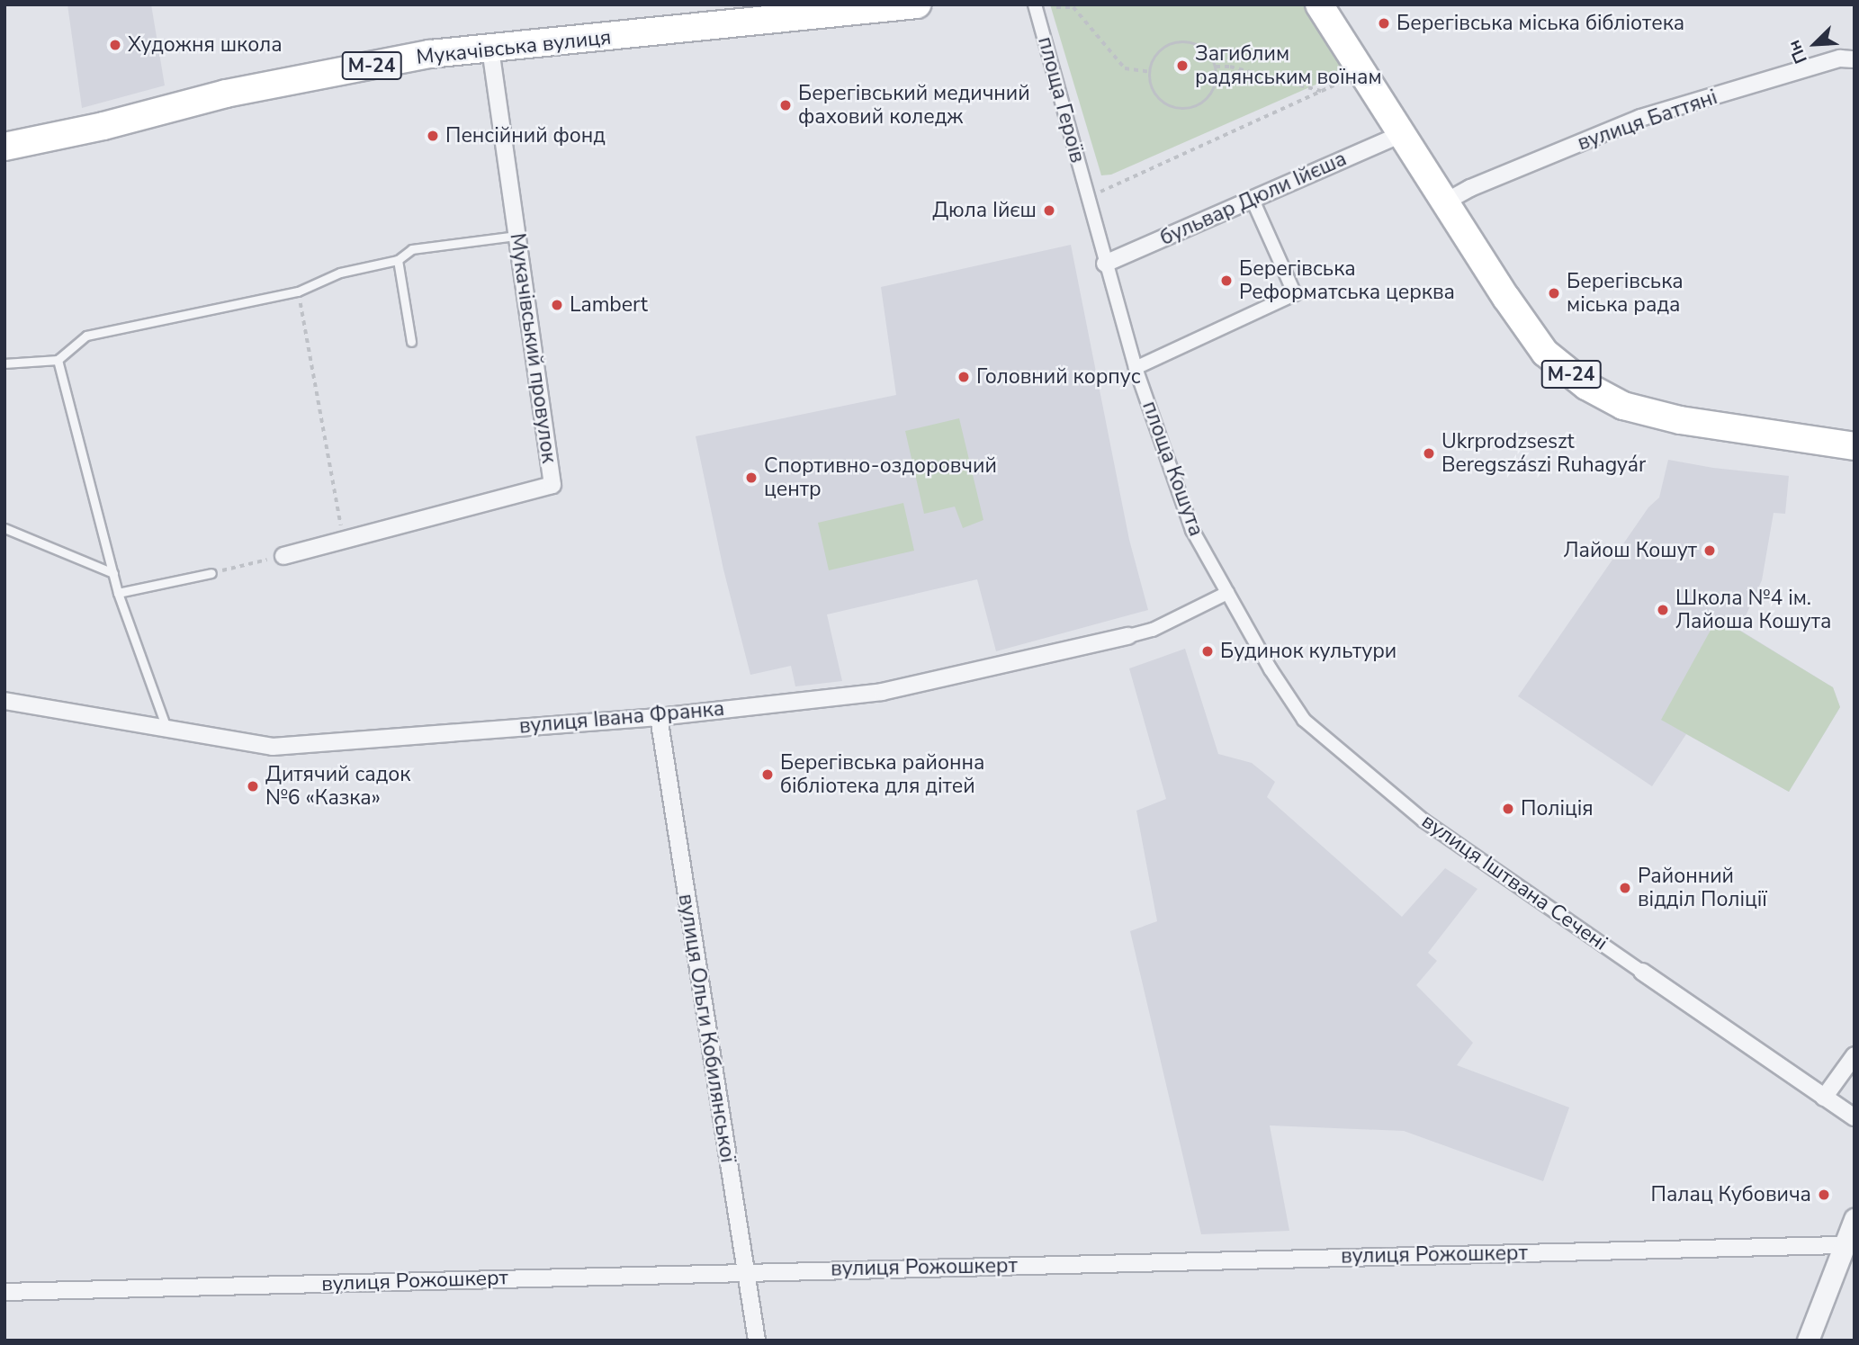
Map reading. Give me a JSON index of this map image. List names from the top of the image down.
{
  "streets": {
    "highway": ["Мукачівська вулиця", "М-24"],
    "street": [
      "площа Героїв",
      "вулиця Баттяні",
      "бульвар Дюли Ійєша",
      "Мукачівський провулок",
      "площа Кошута",
      "вулиця Івана Франка",
      "вулиця Іштвана Сечені",
      "вулиця Ольги Кобилянської",
      "вулиця Рожошкерт"
    ]
  },
  "crossings": [
    ["Мукачівська вулиця", "Мукачівський провулок"],
    ["М-24", "вулиця Баттяні"],
    ["М-24", "бульвар Дюли Ійєша"],
    ["площа Героїв", "площа Кошута"],
    ["бульвар Дюли Ійєша", "площа Кошута"],
    ["площа Кошута", "вулиця Івана Франка"],
    ["площа Кошута", "вулиця Іштвана Сечені"],
    ["вулиця Івана Франка", "вулиця Іштвана Сечені"],
    ["вулиця Івана Франка", "вулиця Ольги Кобилянської"],
    ["вулиця Ольги Кобилянської", "вулиця Рожошкерт"]
  ],
  "places": [
    "Берегівська міська бібліотека",
    "Художня школа",
    "Загиблим радянським воїнам",
    "Берегівський медичний фаховий коледж",
    "Пенсійний фонд",
    "Дюла Ійєш",
    "Берегівська Реформатська церква",
    "Берегівська міська рада",
    "Lambert",
    "Головний корпус",
    "Ukrprodzseszt Beregszászi Ruhagyár",
    "Спортивно-оздоровчий центр",
    "Лайош Кошут",
    "Школа №4 ім. Лайоша Кошута",
    "Будинок культури",
    "Берегівська районна бібліотека для дітей",
    "Дитячий садок №6 «Казка»",
    "Поліція",
    "Районний відділ Поліції",
    "Палац Кубовича"
  ],
  "north": "bottom left"
}
